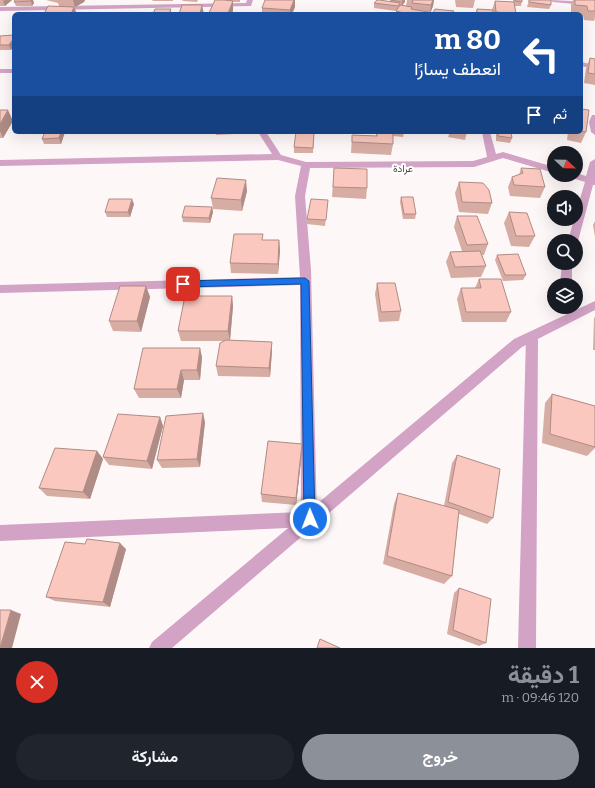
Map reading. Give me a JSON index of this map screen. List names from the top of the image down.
{
  "districts": ["عرادة"],
  "north": "right",
  "page": {
    "turn": ["80 m", "انعطف يسارًا"],
    "then": "ثم",
    "heading": ["1 دقيقة", "120 m · 09:46"],
    "buttons": ["خروج", "مشاركة"]
  }
}
